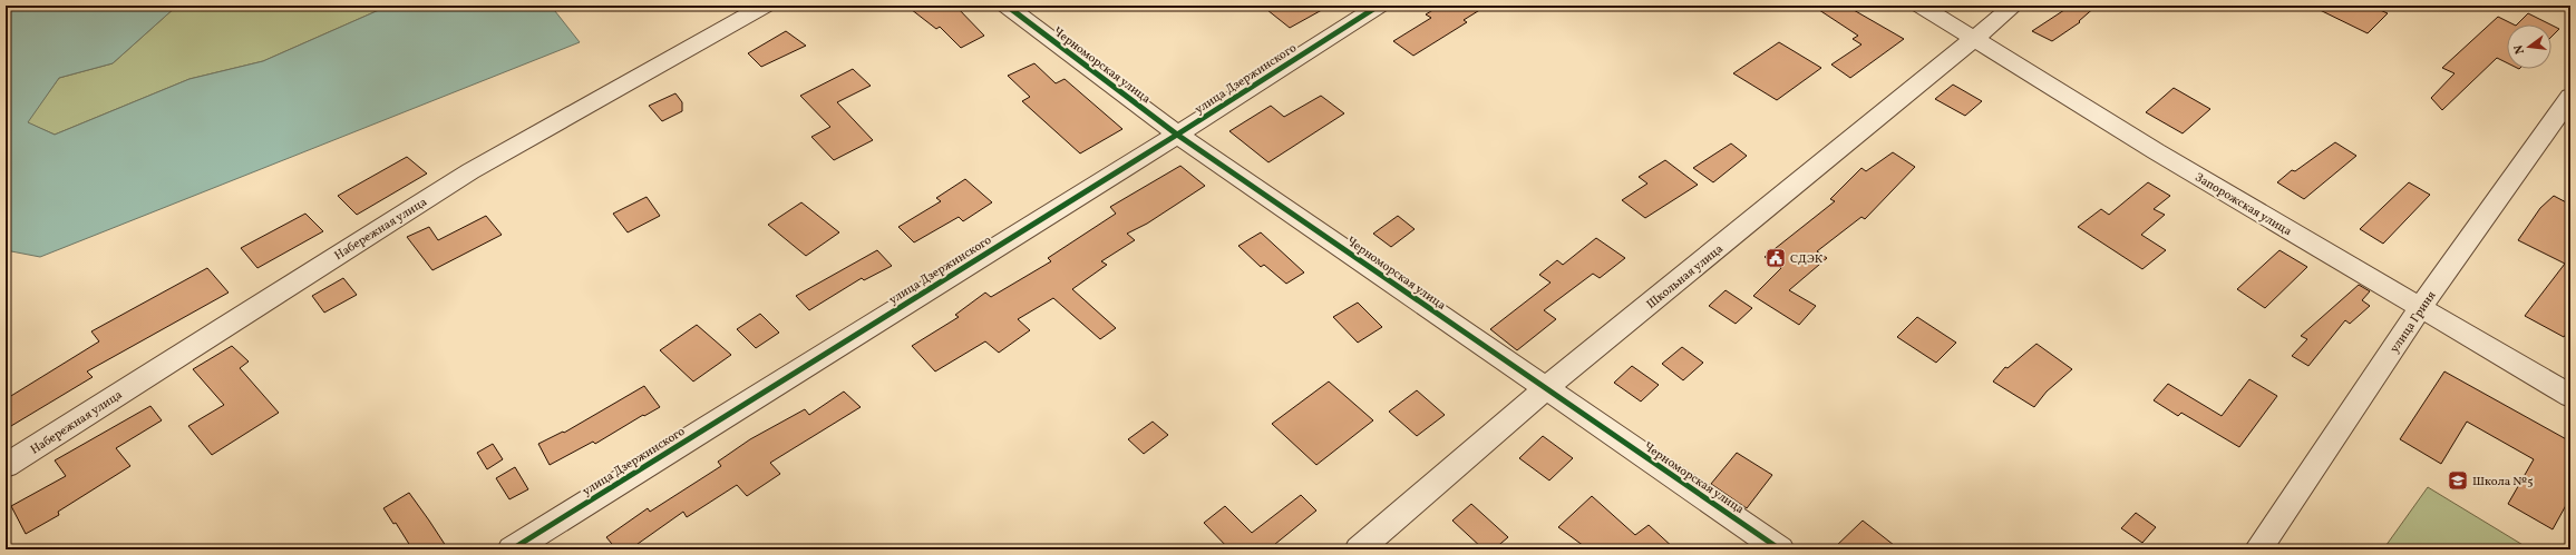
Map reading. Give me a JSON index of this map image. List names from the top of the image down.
{
  "streets": {
    "street": [
      "Черноморская улица",
      "улица Дзержинского",
      "Запорожская улица",
      "Набережная улица",
      "Школьная улица",
      "улица Гриня"
    ]
  },
  "crossings": [
    ["Черноморская улица", "улица Дзержинского"],
    ["Черноморская улица", "Школьная улица"],
    ["Запорожская улица", "Школьная улица"],
    ["Запорожская улица", "улица Гриня"]
  ],
  "places": {
    "public building": ["СДЭК"],
    "school or university": ["Школа №5"]
  },
  "north": "left"
}
